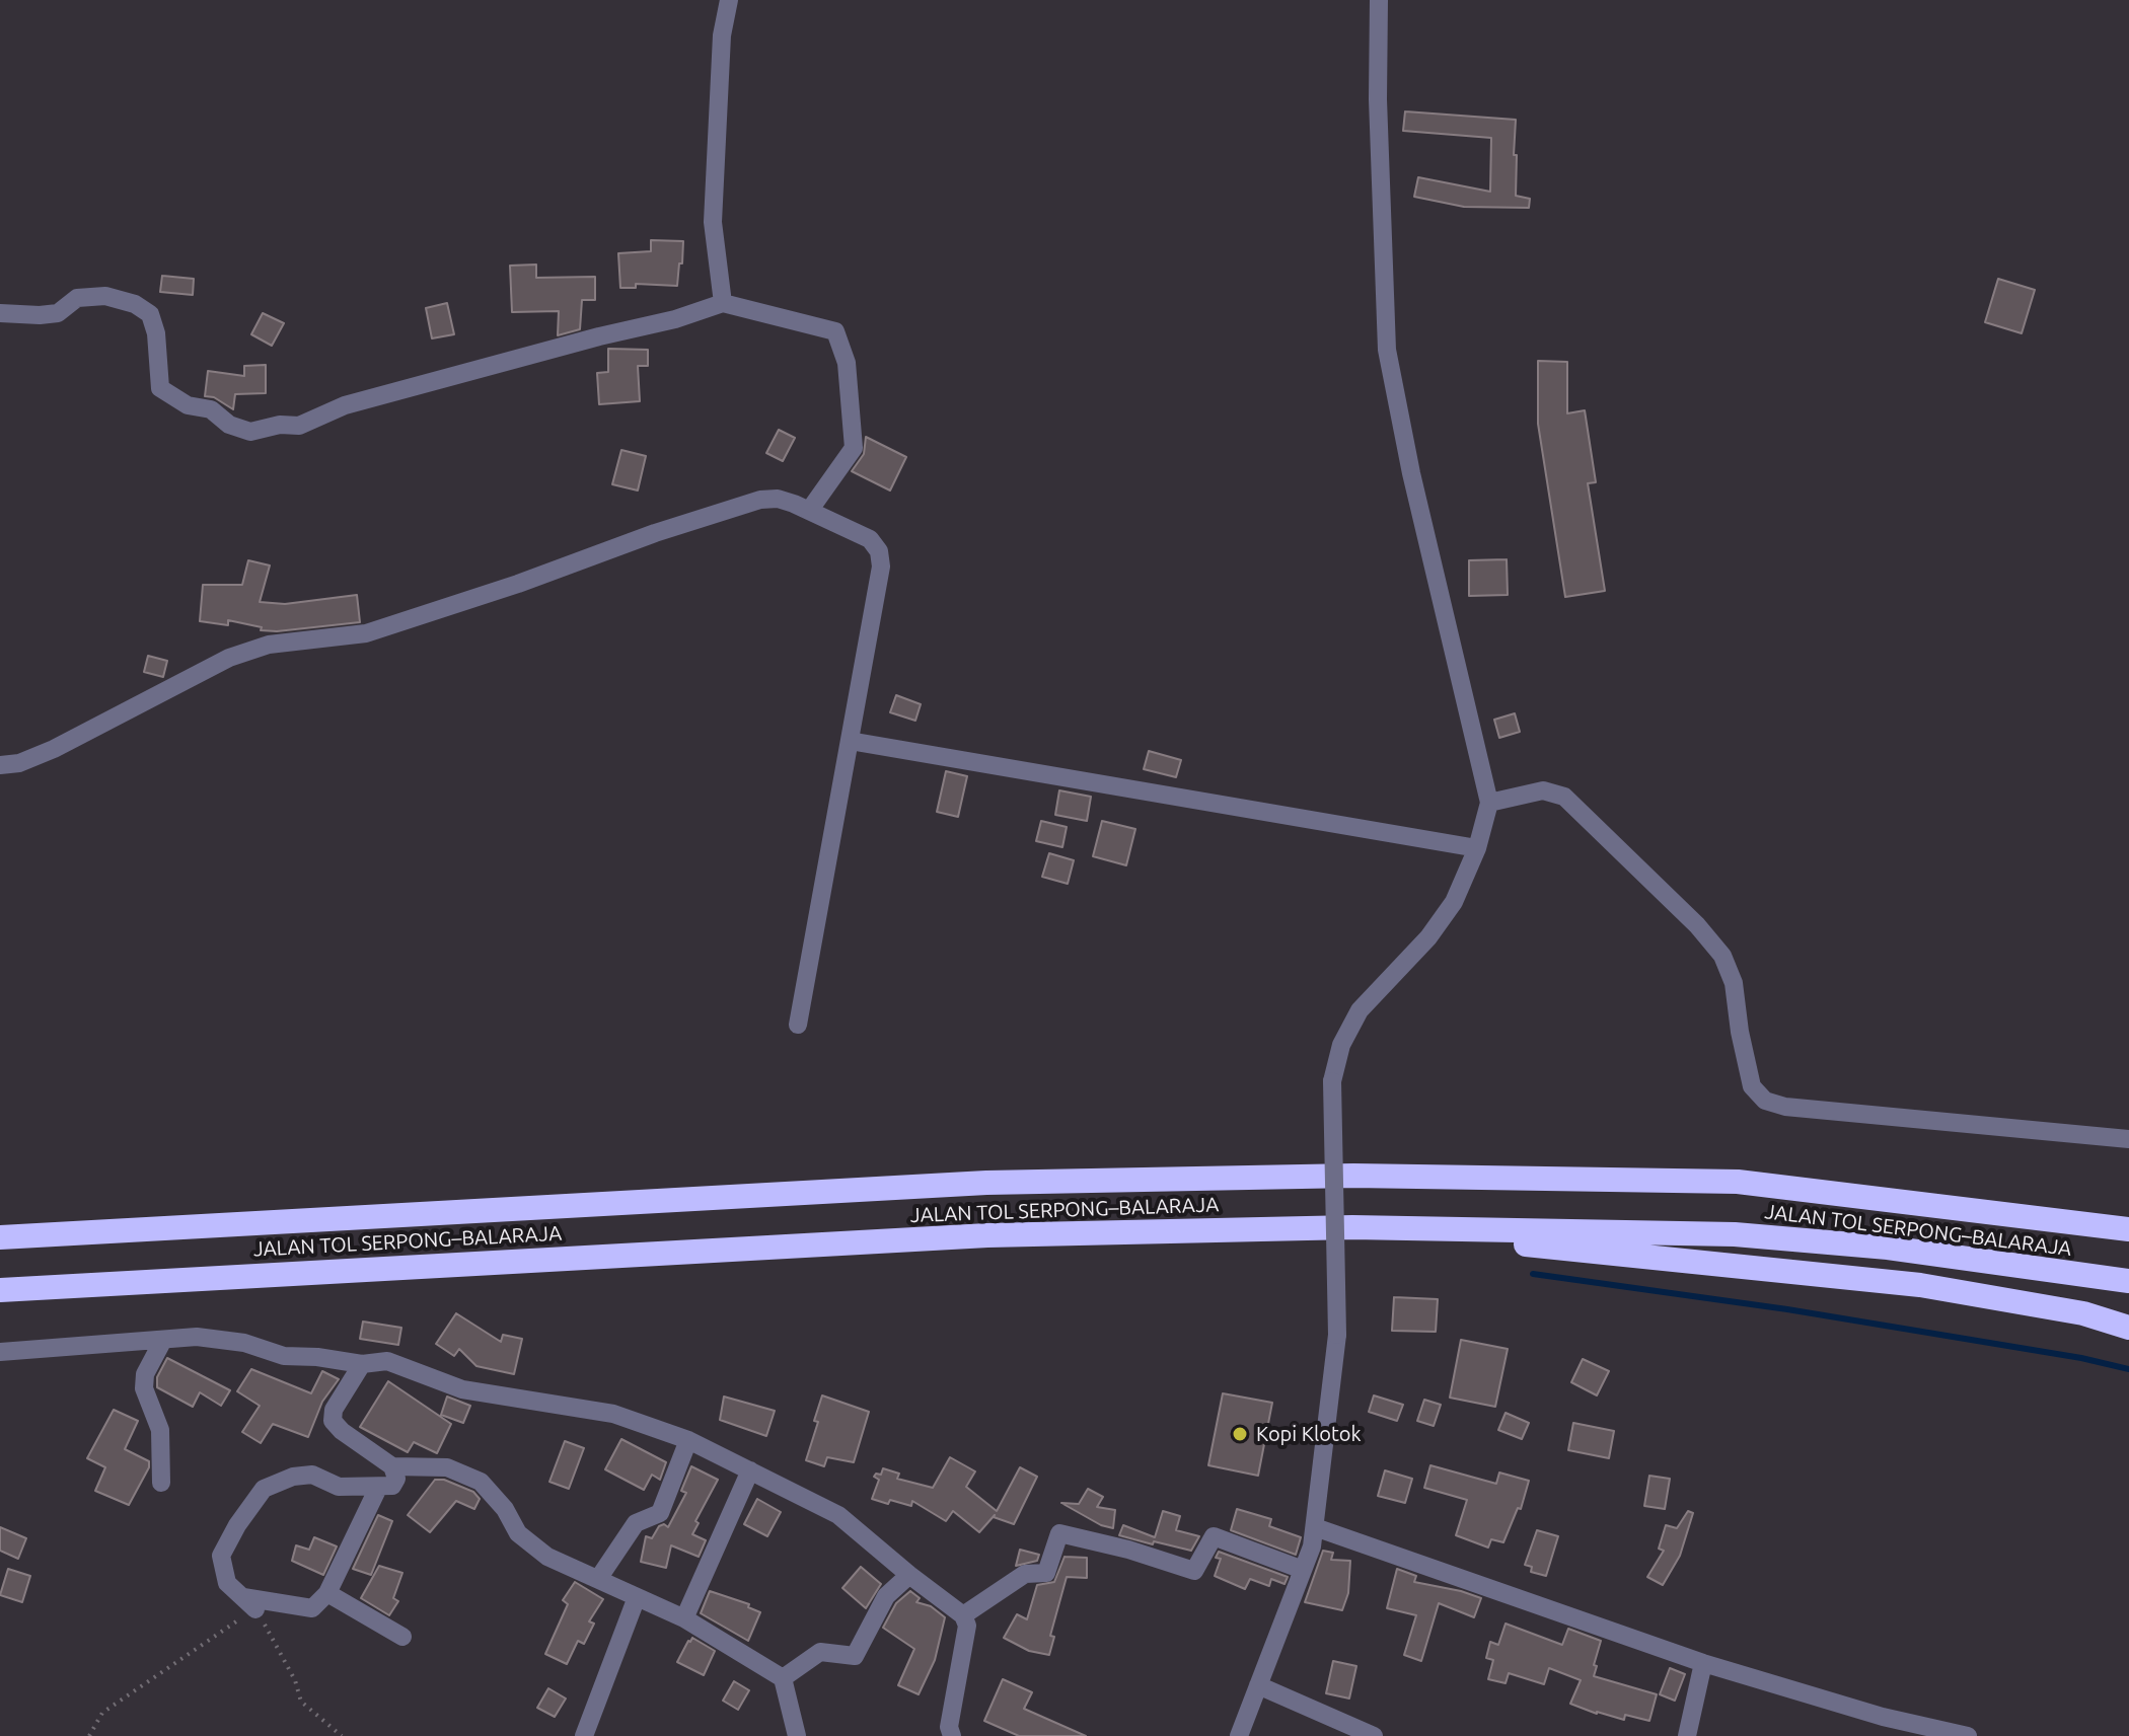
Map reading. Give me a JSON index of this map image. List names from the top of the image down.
{
  "streets": {
    "highway": ["JALAN TOL SERPONG–BALARAJA"]
  },
  "places": ["Kopi Klotok"]
}
